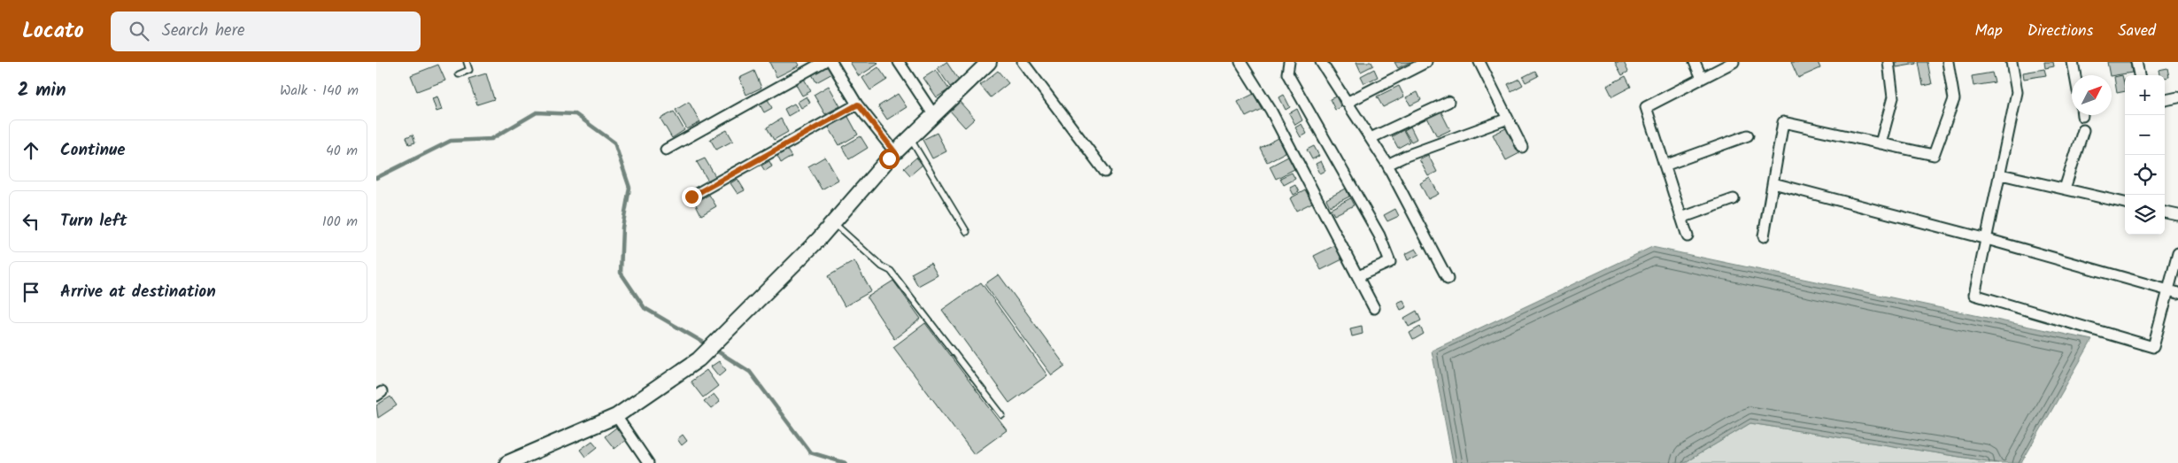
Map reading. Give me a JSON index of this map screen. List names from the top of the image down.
{
  "north": "top right",
  "page": {
    "header": "Locato",
    "search": "Search here",
    "nav": ["Map", "Directions", "Saved"],
    "heading": ["2 min", "Walk · 140 m"],
    "map_buttons": ["+", "−"],
    "list": [
      ["Continue", "40 m"],
      ["Turn left", "100 m"],
      "Arrive at destination"
    ]
  }
}
